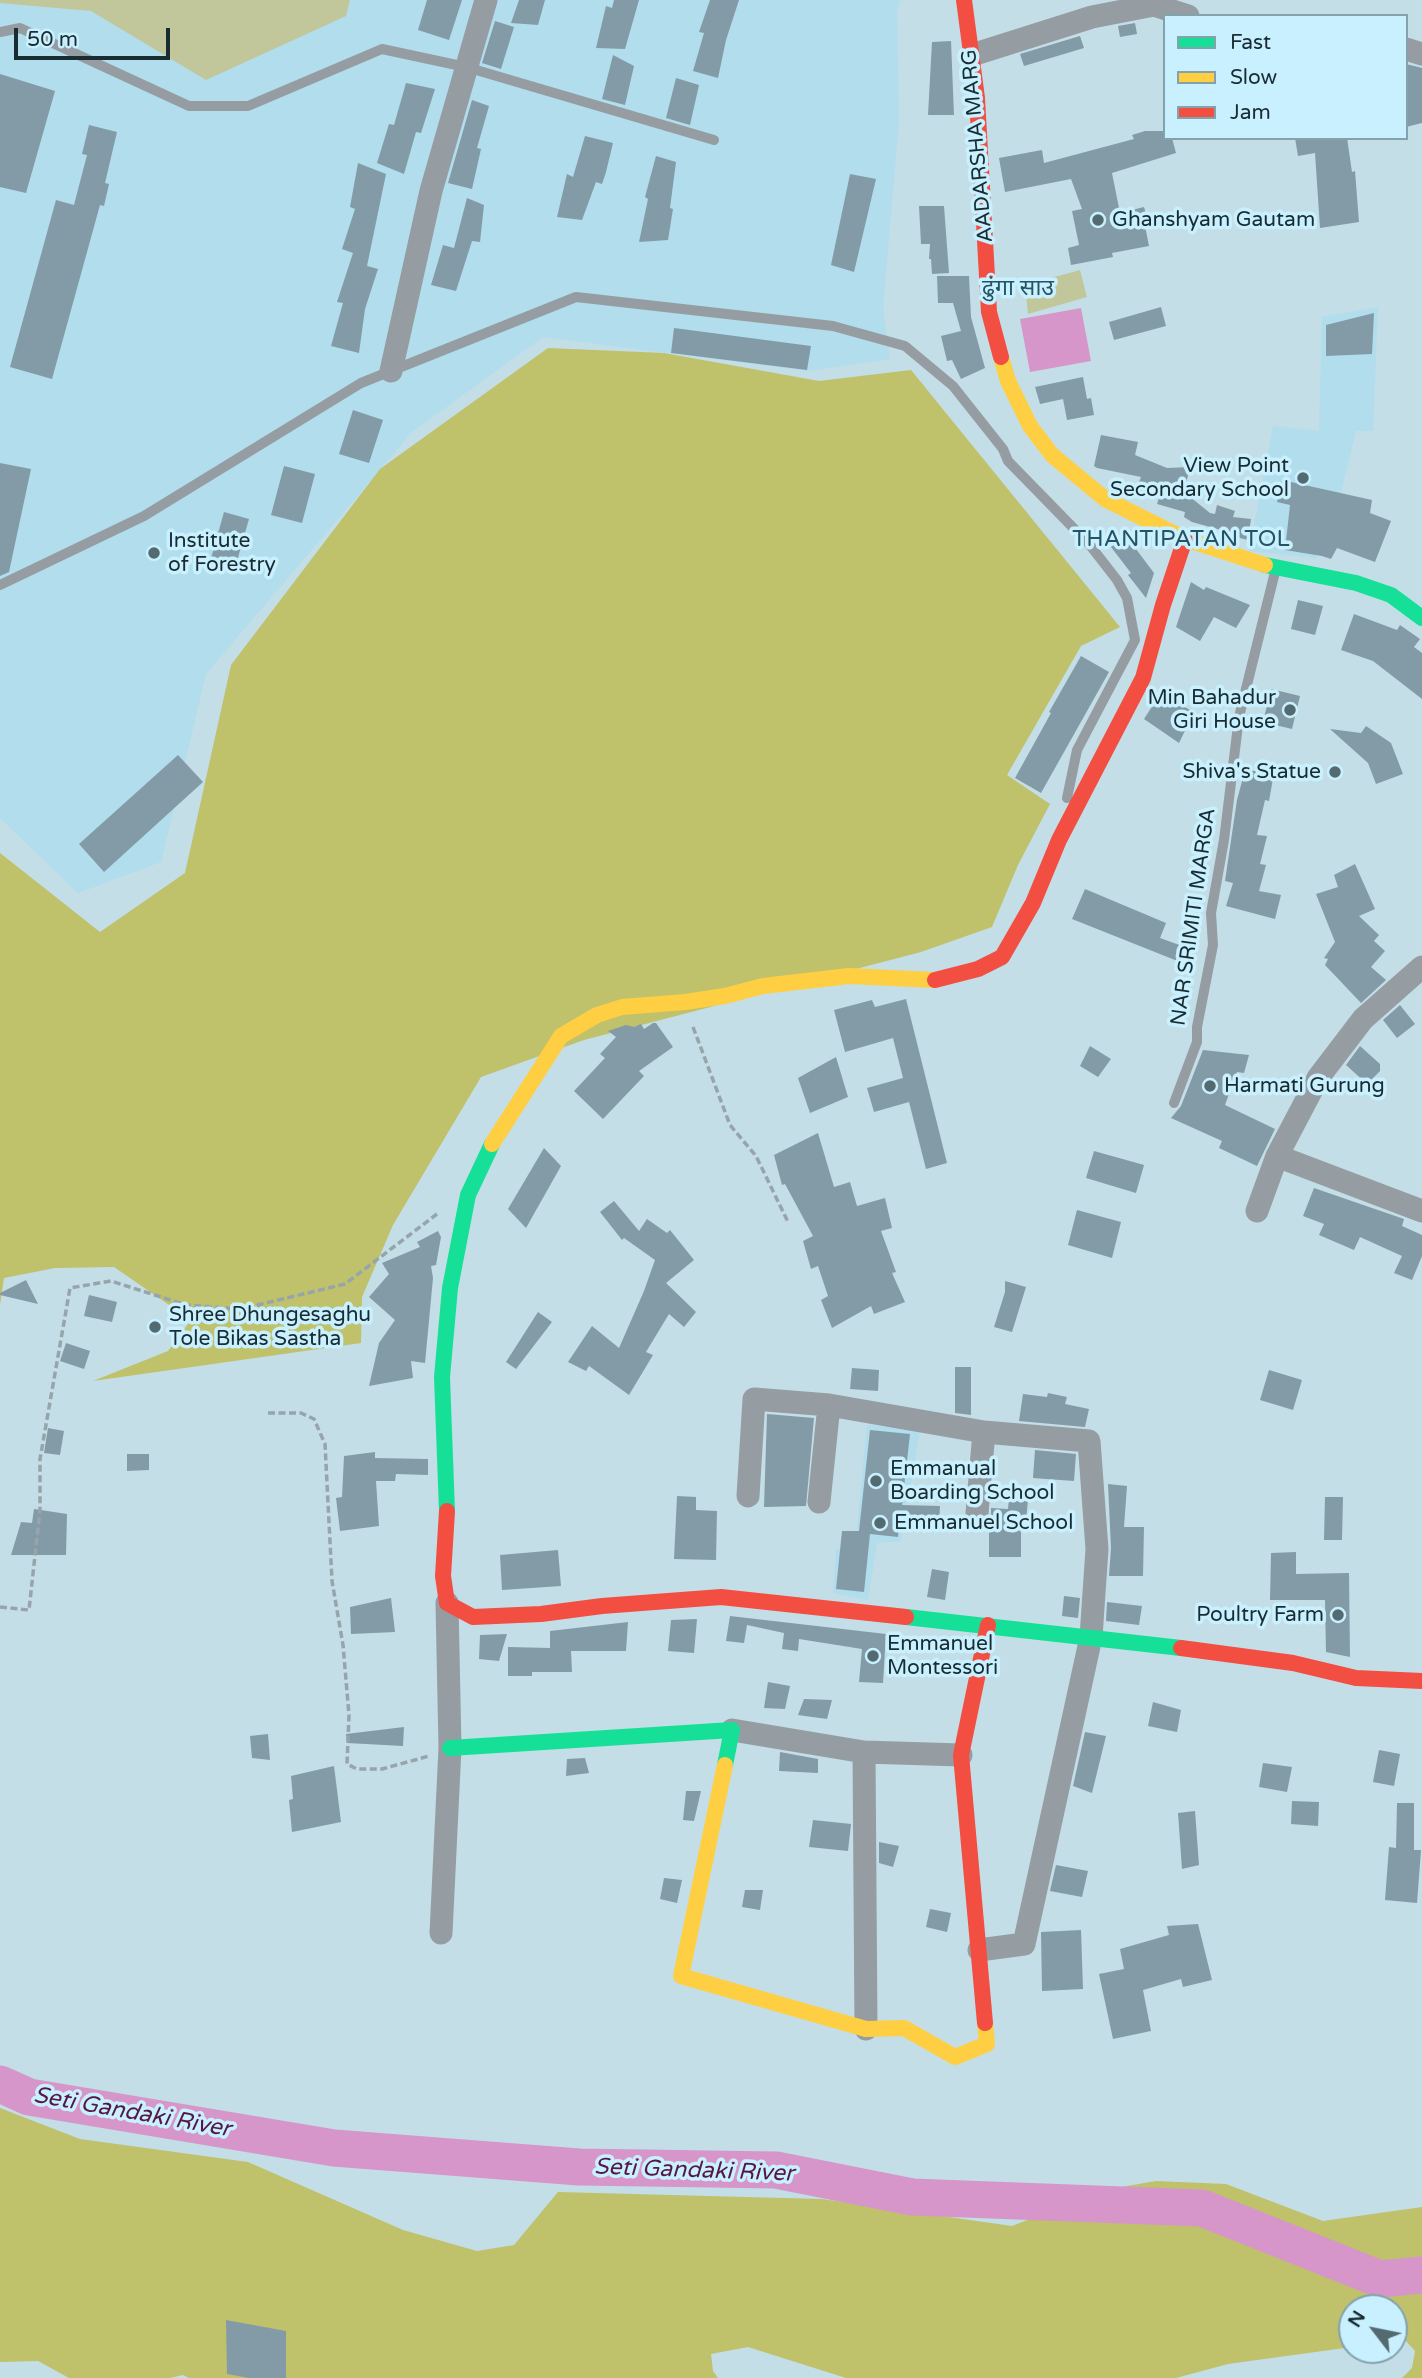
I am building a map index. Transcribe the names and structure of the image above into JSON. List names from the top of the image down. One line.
{"streets":{"street":["AADARSHA MARG"],"lane":["NAR SRIMITI MARGA"]},"crossings":[["AADARSHA MARG","NAR SRIMITI MARGA"]],"districts":["ढुंगा साउ","THANTIPATAN TOL"],"water":["Seti Gandaki River"],"places":["Ghanshyam Gautam","View Point Secondary School","Institute of Forestry","Min Bahadur Giri House","Shiva's Statue","Harmati Gurung","Shree Dhungesaghu Tole Bikas Sastha","Emmanual Boarding School","Emmanuel School","Poultry Farm","Emmanuel Montessori"],"legend":["Fast","Slow","Jam"],"scale_bar":"50 m","north":"top left"}
